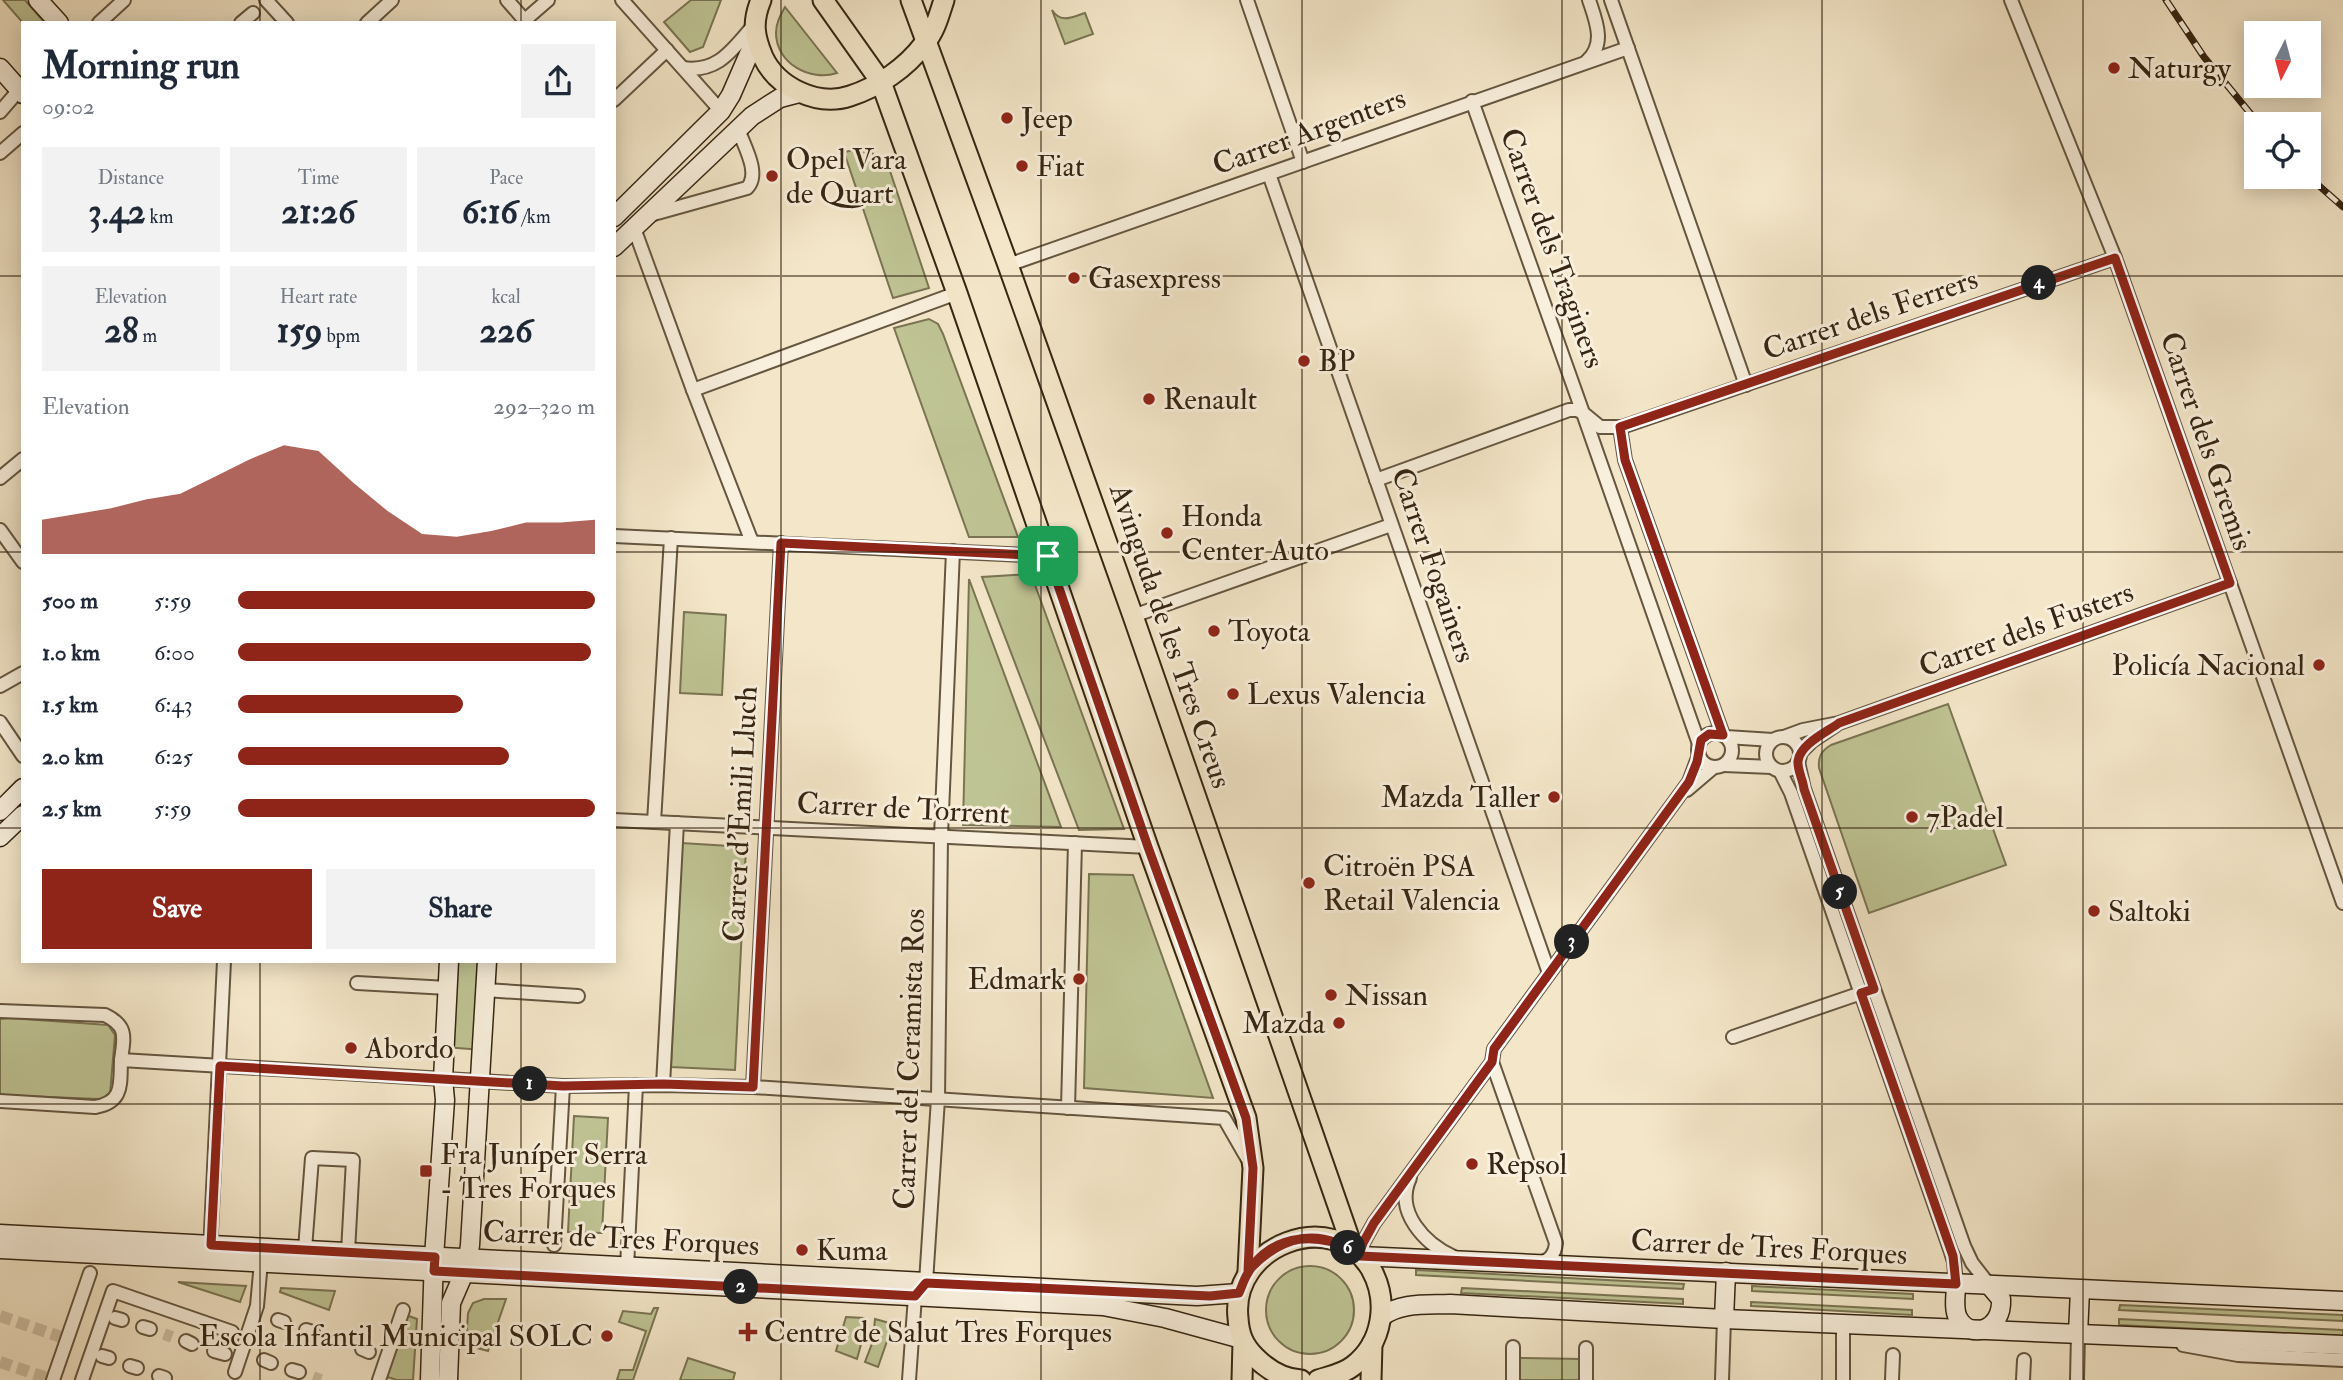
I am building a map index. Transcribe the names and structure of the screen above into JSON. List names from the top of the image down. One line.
{"streets":{"main road":["Avinguda de les Tres Creus","Carrer de Tres Forques"],"street":["Carrer Argenters","Carrer dels Traginers","Carrer dels Ferrers","Carrer dels Gremis","Carrer Fogainers","Carrer dels Fusters","Carrer de Torrent","Carrer d'Emili Lluch","Carrer del Ceramista Ros"]},"crossings":[["Carrer Argenters","Carrer dels Traginers"],["Carrer Argenters","Carrer Fogainers"],["Carrer Argenters","Avinguda de les Tres Creus"],["Carrer dels Traginers","Carrer dels Ferrers"],["Carrer dels Traginers","Carrer dels Fusters"],["Carrer dels Ferrers","Carrer dels Gremis"],["Carrer dels Gremis","Carrer dels Fusters"],["Avinguda de les Tres Creus","Carrer de Tres Forques"],["Carrer de Torrent","Carrer d'Emili Lluch"],["Carrer de Torrent","Carrer del Ceramista Ros"],["Carrer del Ceramista Ros","Carrer de Tres Forques"]],"places":{"other":["Naturgy","Jeep","Fiat","Opel Vara de Quart","Gasexpress","BP","Renault","Honda Center Auto","Toyota","Policía Nacional","Lexus Valencia","Mazda Taller","7Padel","Citroën PSA Retail Valencia","Saltoki","Edmark","Nissan","Mazda","Abordo","Repsol","Kuma","Escola Infantil Municipal SOLC"],"transit":["Fra Juníper Serra - Tres Forques"],"health":["Centre de Salut Tres Forques"]},"north":"bottom","page":{"heading":["Morning run","09:02"],"stats":[["Distance","3.42 km"],["Time","21:26"],["Pace","6:16 /km"],["Elevation","28 m"],["Heart rate","159 bpm"],["kcal","226"]],"pins":["4","5","3","1","6","2"],"chart":["Elevation","292–320 m"],"list":[{"name":"500 m","note":"5:59"},{"name":"1.0 km","note":"6:00"},{"name":"1.5 km","note":"6:43"},{"name":"2.0 km","note":"6:25"},{"name":"2.5 km","note":"5:59"}],"buttons":["Save","Share"]}}
